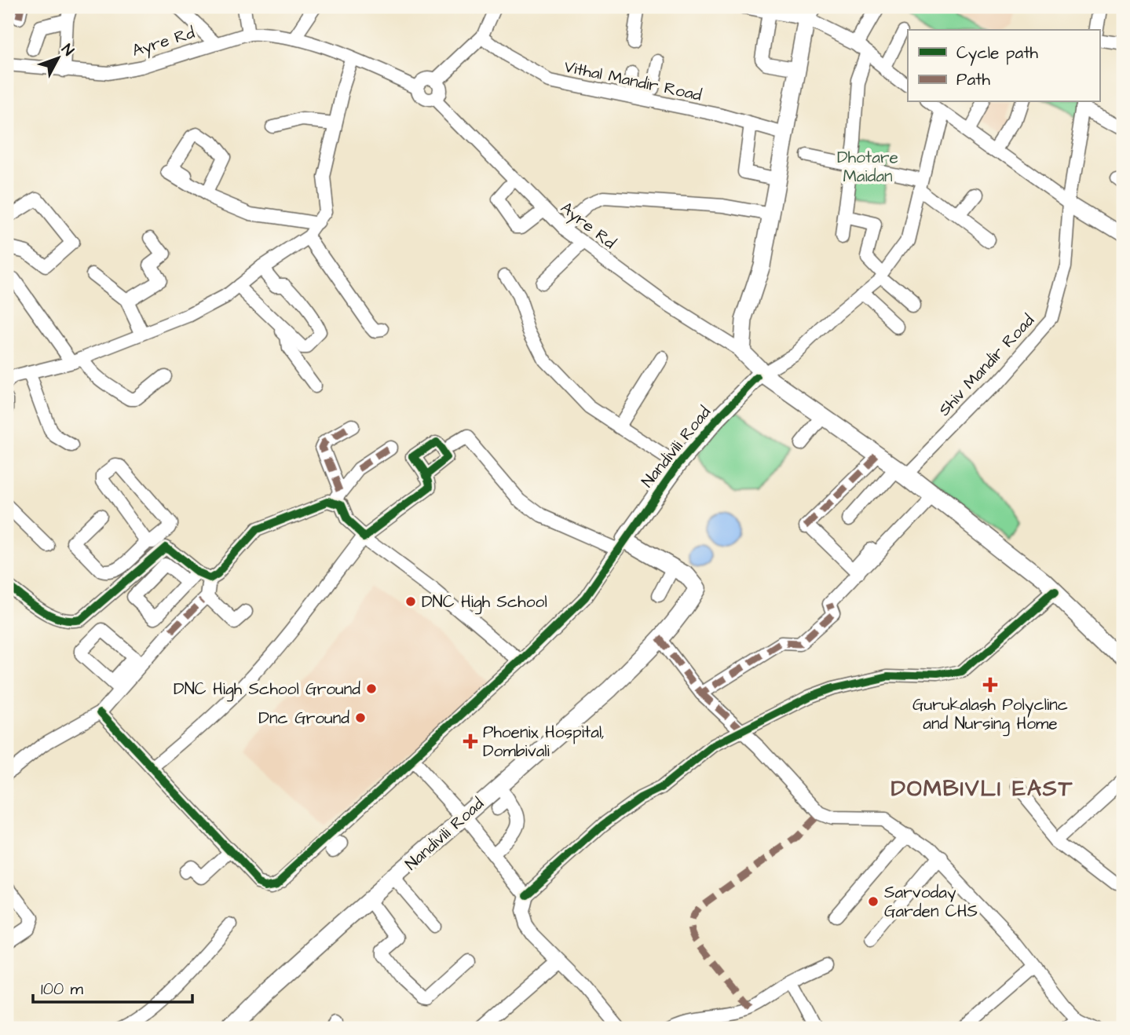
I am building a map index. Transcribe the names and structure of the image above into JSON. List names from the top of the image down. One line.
{"streets":{"street":["Ayre Rd","Vithal Mandir Road","Shiv Mandir Road","Nandivili Road"]},"districts":["DOMBIVLI EAST"],"parks":["Dhotare Maidan"],"places":{"other":["DNC High School","DNC High School Ground","Dnc Ground","Sarvoday Garden CHS"],"health":["Gurukalash Polyclinc and Nursing Home","Phoenix Hospital, Dombivali"]},"legend":["Cycle path","Path"],"scale_bar":"100 m","north":"top right"}
